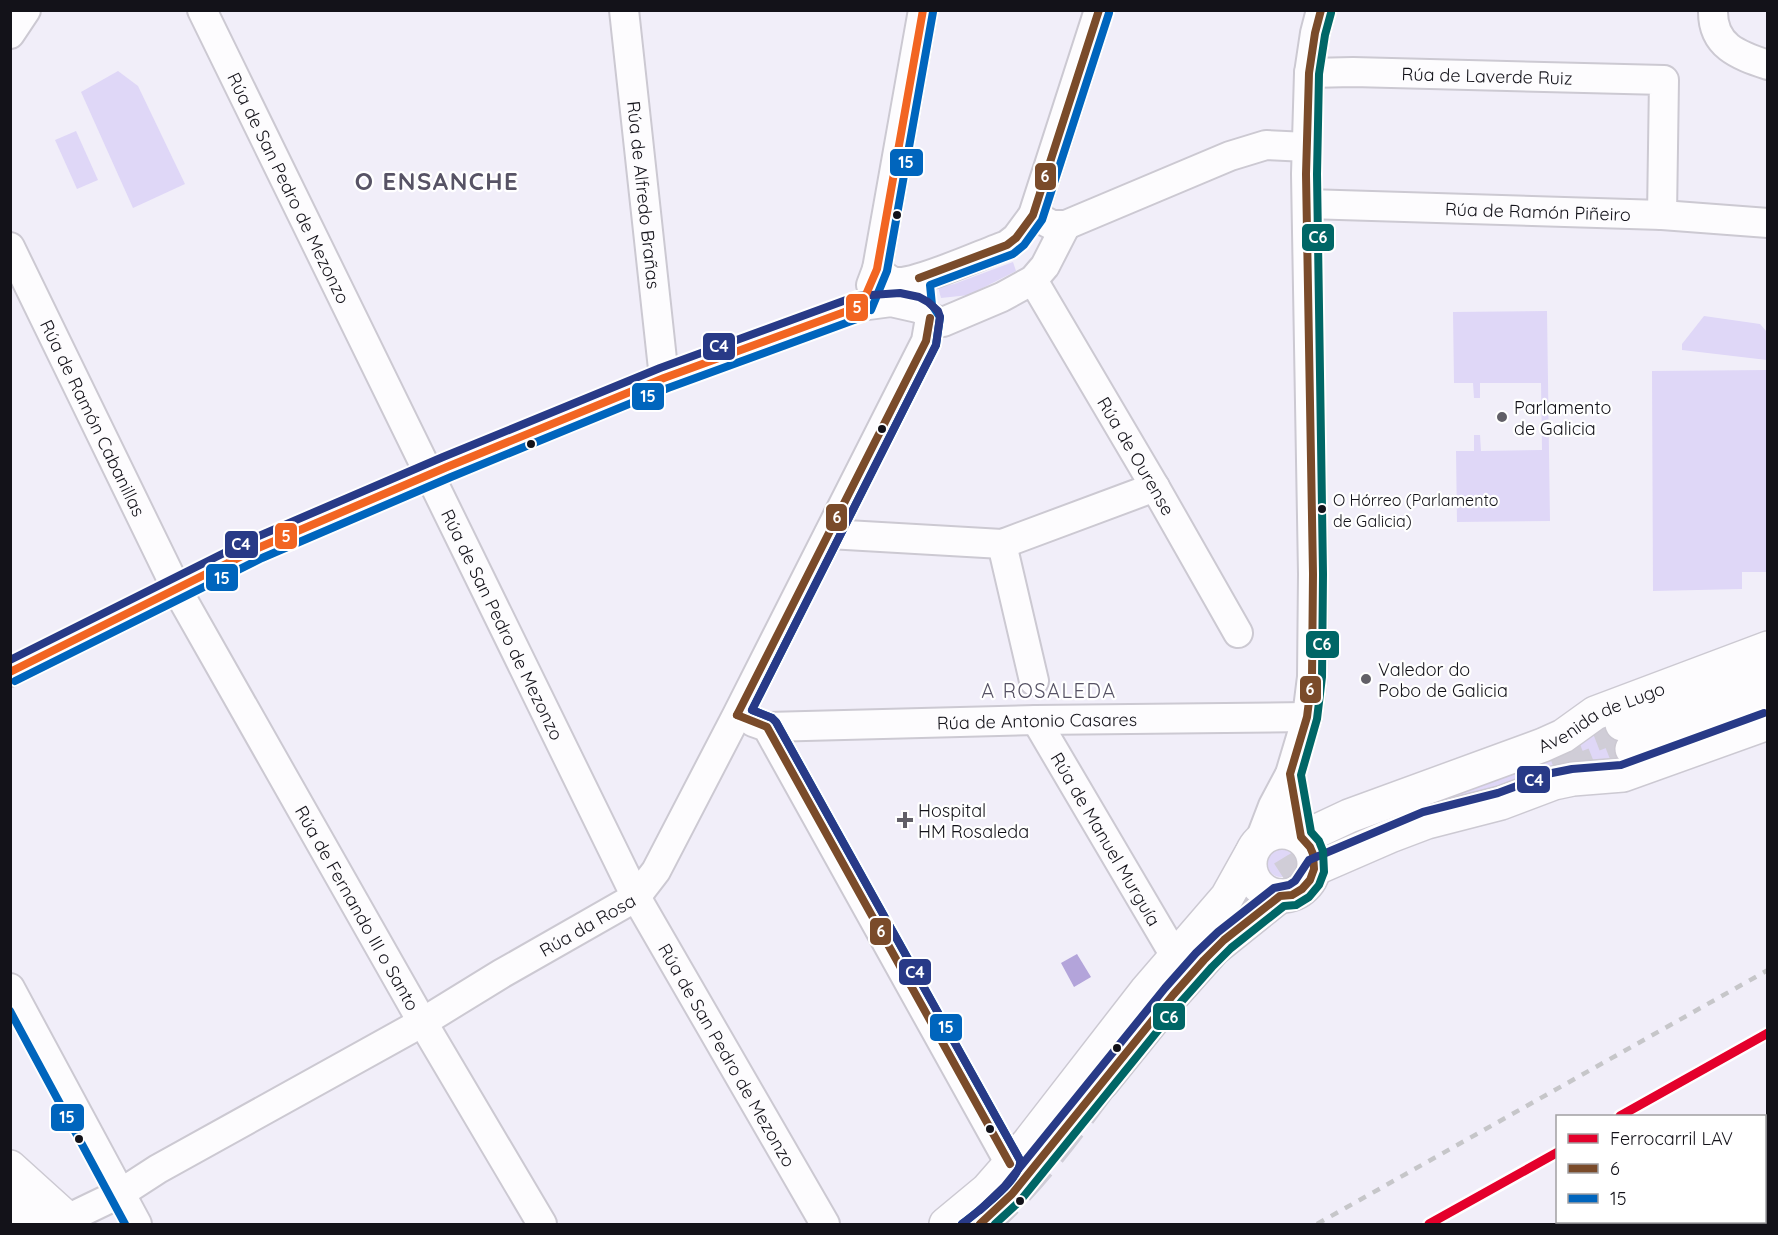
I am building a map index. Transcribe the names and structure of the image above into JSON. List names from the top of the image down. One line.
{"streets":{"main road":["Avenida de Lugo"],"street":["Rúa de Laverde Ruiz","Rúa de San Pedro de Mezonzo","Rúa de Alfredo Brañas","Rúa de Ramón Piñeiro","Rúa de Ramón Cabanillas","Rúa de Ourense","Rúa de Antonio Casares","Rúa de Manuel Murguía","Rúa de Fernando III o Santo","Rúa da Rosa"]},"crossings":[["Rúa de Laverde Ruiz","Rúa de Ramón Piñeiro"],["Rúa de San Pedro de Mezonzo","Rúa da Rosa"],["Rúa de Ramón Cabanillas","Rúa de Fernando III o Santo"],["Rúa de Antonio Casares","Rúa de Manuel Murguía"],["Rúa de Fernando III o Santo","Rúa da Rosa"]],"districts":["O ENSANCHE","A ROSALEDA"],"places":{"other":["Parlamento de Galicia","O Hórreo (Parlamento de Galicia)","Valedor do Pobo de Galicia"],"health":["Hospital HM Rosaleda"]},"lines":["transit line 6","transit line 5","transit line 15","transit line C6","transit line C4","rail line LAV"],"legend":["Ferrocarril LAV","6","15"]}
